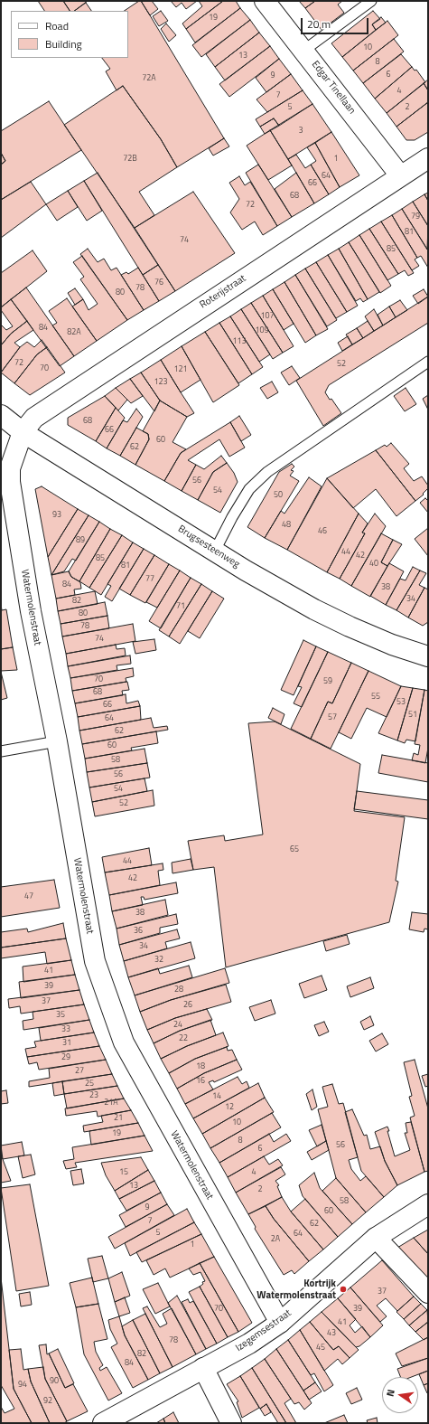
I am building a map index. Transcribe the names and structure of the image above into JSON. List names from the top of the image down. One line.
{"streets":{"street":["Edgar Tinellaan","Roterijstraat","Brugsesteenweg","Watermolenstraat","Izegemsestraat"]},"crossings":[["Edgar Tinellaan","Roterijstraat"],["Roterijstraat","Brugsesteenweg"],["Roterijstraat","Watermolenstraat"],["Brugsesteenweg","Watermolenstraat"],["Watermolenstraat","Izegemsestraat"]],"places":["Kortrijk Watermolenstraat"],"house_numbers":["19","10","13","8","6","9","72A","4","7","5","2","3","72B","1","64","66","68","72","79","81","74","85","76","78","80","107","84","109","82A","113","72","52","70","121","123","68","66","60","62","56","54","50","93","48","46","89","44","42","85","40","81","77","84","38","34","82","71","80","78","74","70","59","68","55","53","66","51","57","64","62","60","58","56","54","52","65","44","42","47","38","36","34","32","41","39","28","37","26","35","24","33","22","31","29","18","27","16","25","23","14","21A","12","21","10","19","8","56","6","15","4","13","2","58","9","60","7","62","5","64","2A","1","37","70","39","41","43","78","45","82","84","90","94","92"],"legend":["Road","Building"],"scale_bar":"20 m","north":"left"}
